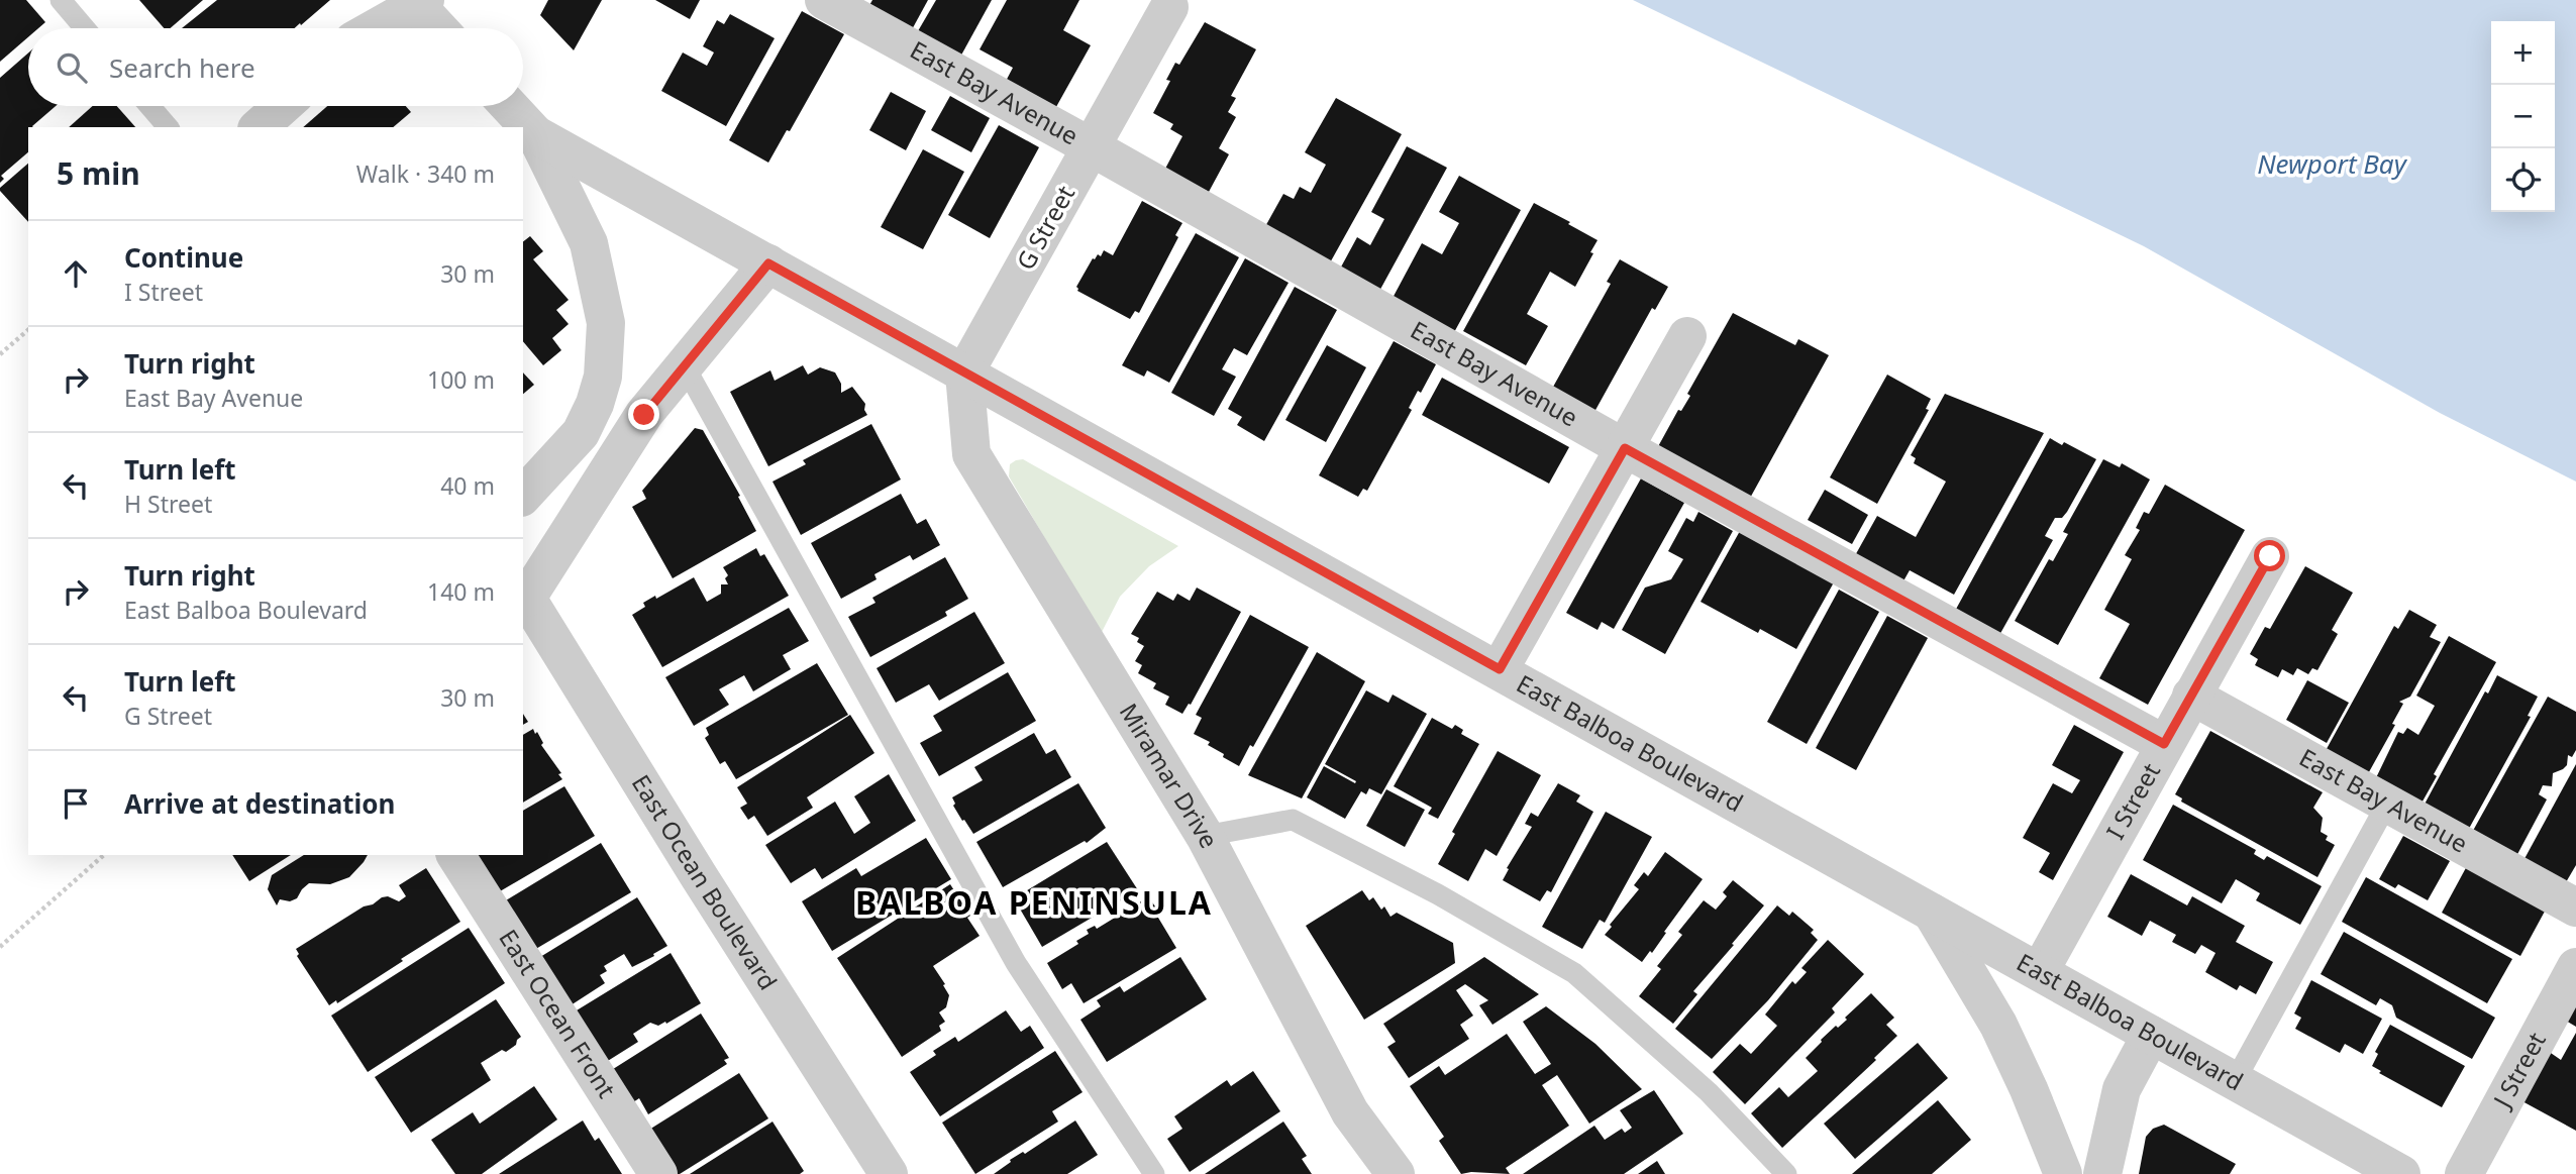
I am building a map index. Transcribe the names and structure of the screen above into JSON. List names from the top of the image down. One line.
{"streets":{"street":["East Bay Avenue","G Street","East Balboa Boulevard","Miramar Drive","I Street","East Ocean Boulevard","East Ocean Front","J Street"]},"crossings":[["East Bay Avenue","G Street"],["East Bay Avenue","I Street"],["G Street","East Balboa Boulevard"],["G Street","Miramar Drive"],["East Balboa Boulevard","Miramar Drive"],["East Balboa Boulevard","I Street"]],"districts":["BALBOA PENINSULA"],"water":["Newport Bay"],"page":{"map_buttons":["+","−"],"search":"Search here","heading":["5 min","Walk · 340 m"],"list":[["Continue","I Street","30 m"],["Turn right","East Bay Avenue","100 m"],["Turn left","H Street","40 m"],["Turn right","East Balboa Boulevard","140 m"],["Turn left","G Street","30 m"],"Arrive at destination"]}}
